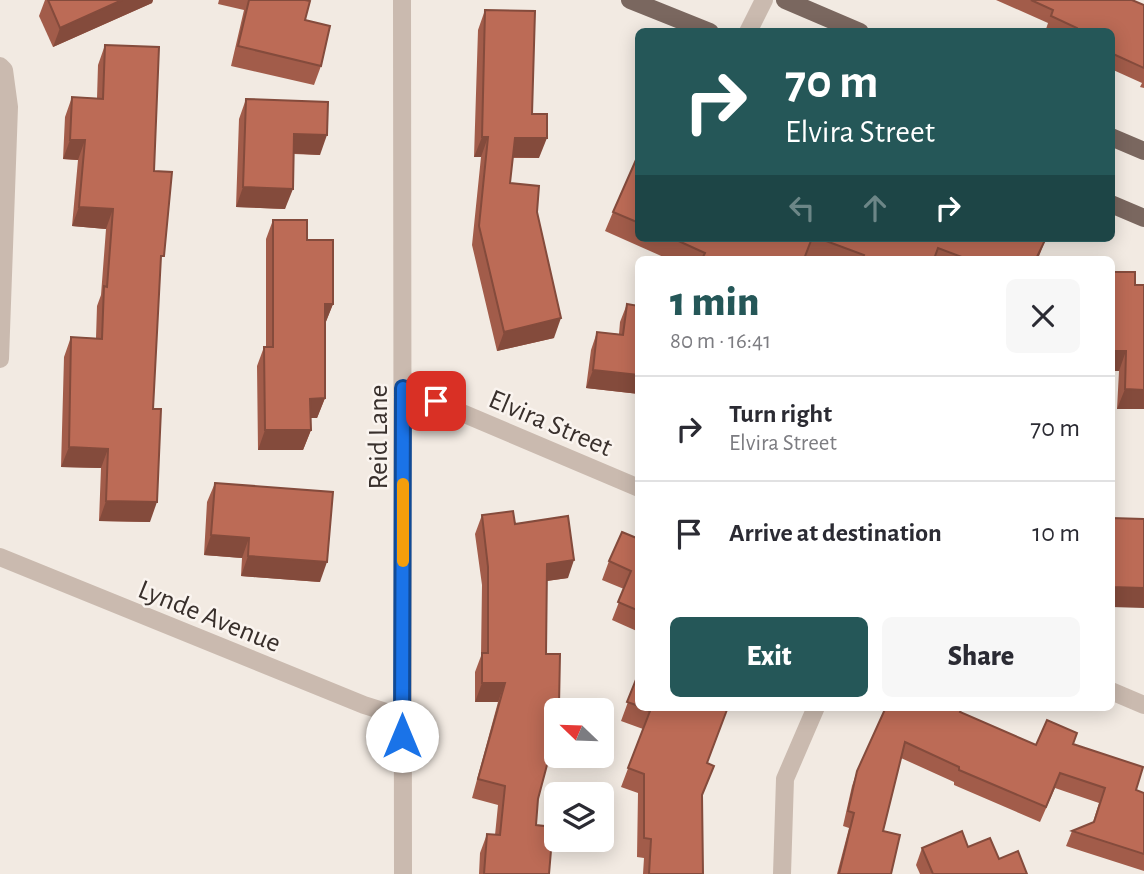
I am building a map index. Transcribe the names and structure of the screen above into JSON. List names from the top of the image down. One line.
{"streets":{"street":["Elvira Street","Reid Lane","Lynde Avenue"]},"crossings":[["Elvira Street","Reid Lane"],["Reid Lane","Lynde Avenue"]],"north":"top left","page":{"turn":["70 m","Elvira Street"],"heading":["1 min","80 m · 16:41"],"list":[{"name":"Turn right","note":"Elvira Street","value":"70 m"},{"name":"Arrive at destination","value":"10 m"}],"buttons":["Exit","Share"]}}
